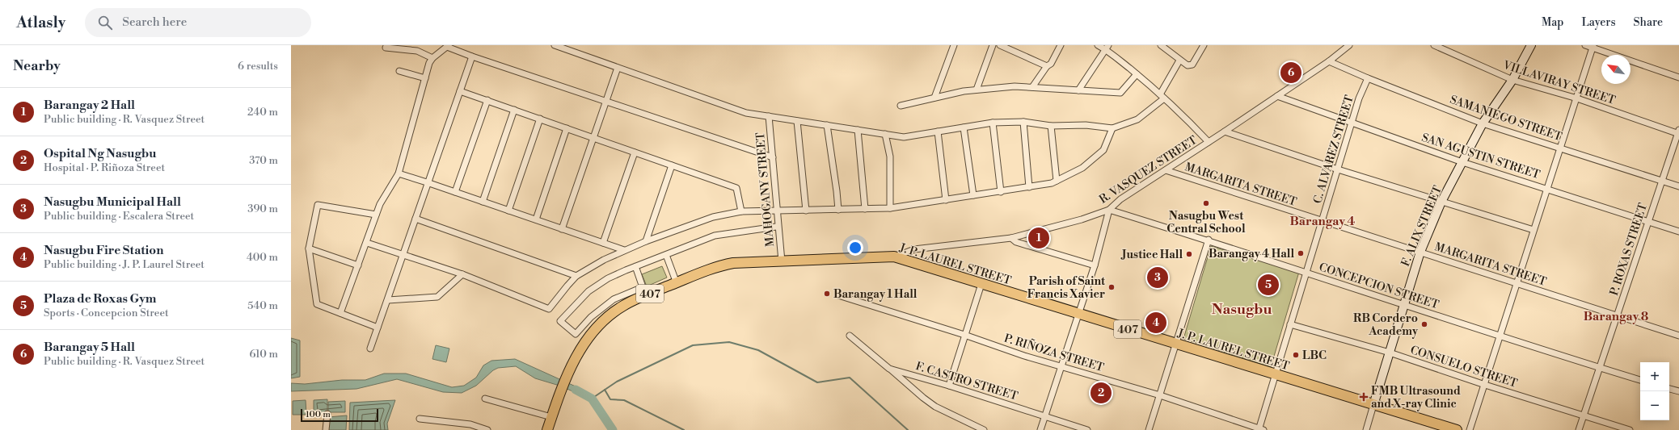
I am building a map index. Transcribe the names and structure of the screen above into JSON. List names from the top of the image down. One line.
{"streets":{"main road":["F. ALIX STREET","J. P. LAUREL STREET","407"],"street":["VILLAVIRAY STREET","SAMANIEGO STREET","C. ALVAREZ STREET","SAN AGUSTIN STREET","R. VASQUEZ STREET","MARGARITA STREET","MAHOGANY STREET","P. ROXAS STREET","CONCEPCION STREET","P. RIÑOZA STREET","CONSUELO STREET","F. CASTRO STREET"]},"crossings":[["VILLAVIRAY STREET","F. ALIX STREET"],["VILLAVIRAY STREET","P. ROXAS STREET"],["SAMANIEGO STREET","C. ALVAREZ STREET"],["SAMANIEGO STREET","R. VASQUEZ STREET"],["SAMANIEGO STREET","F. ALIX STREET"],["SAMANIEGO STREET","P. ROXAS STREET"],["C. ALVAREZ STREET","SAN AGUSTIN STREET"],["C. ALVAREZ STREET","MARGARITA STREET"],["C. ALVAREZ STREET","J. P. LAUREL STREET"],["C. ALVAREZ STREET","CONCEPCION STREET"],["C. ALVAREZ STREET","P. RIÑOZA STREET"],["C. ALVAREZ STREET","CONSUELO STREET"],["SAN AGUSTIN STREET","R. VASQUEZ STREET"],["SAN AGUSTIN STREET","F. ALIX STREET"],["SAN AGUSTIN STREET","P. ROXAS STREET"],["R. VASQUEZ STREET","MARGARITA STREET"],["R. VASQUEZ STREET","J. P. LAUREL STREET"],["R. VASQUEZ STREET","CONCEPCION STREET"],["MARGARITA STREET","F. ALIX STREET"],["MARGARITA STREET","P. ROXAS STREET"],["MAHOGANY STREET","J. P. LAUREL STREET"],["F. ALIX STREET","J. P. LAUREL STREET"],["F. ALIX STREET","CONCEPCION STREET"],["F. ALIX STREET","CONSUELO STREET"],["P. ROXAS STREET","CONCEPCION STREET"],["P. ROXAS STREET","CONSUELO STREET"]],"districts":["Barangay 4","Nasugbu","Barangay 8"],"places":{"other":["Nasugbu West Central School","Barangay 4 Hall","Justice Hall","Parish of Saint Francis Xavier","Barangay 1 Hall","RB Cordero Academy","LBC"],"health":["FMB Ultrasound and X-ray Clinic"]},"scale_bar":"100 m","north":"top left","page":{"header":"Atlasly","search":"Search here","nav":["Map","Layers","Share"],"heading":["Nearby","6 results"],"pins":["6","1","3","5","4","2"],"list":[{"mark":"1","name":"Barangay 2 Hall","note":"Public building · R. Vasquez Street","value":"240 m"},{"mark":"2","name":"Ospital Ng Nasugbu","note":"Hospital · P. Riñoza Street","value":"370 m"},{"mark":"3","name":"Nasugbu Municipal Hall","note":"Public building · Escalera Street","value":"390 m"},{"mark":"4","name":"Nasugbu Fire Station","note":"Public building · J. P. Laurel Street","value":"400 m"},{"mark":"5","name":"Plaza de Roxas Gym","note":"Sports · Concepcion Street","value":"540 m"},{"mark":"6","name":"Barangay 5 Hall","note":"Public building · R. Vasquez Street","value":"610 m"}],"map_buttons":["+","−"],"scale":"100 m"}}
